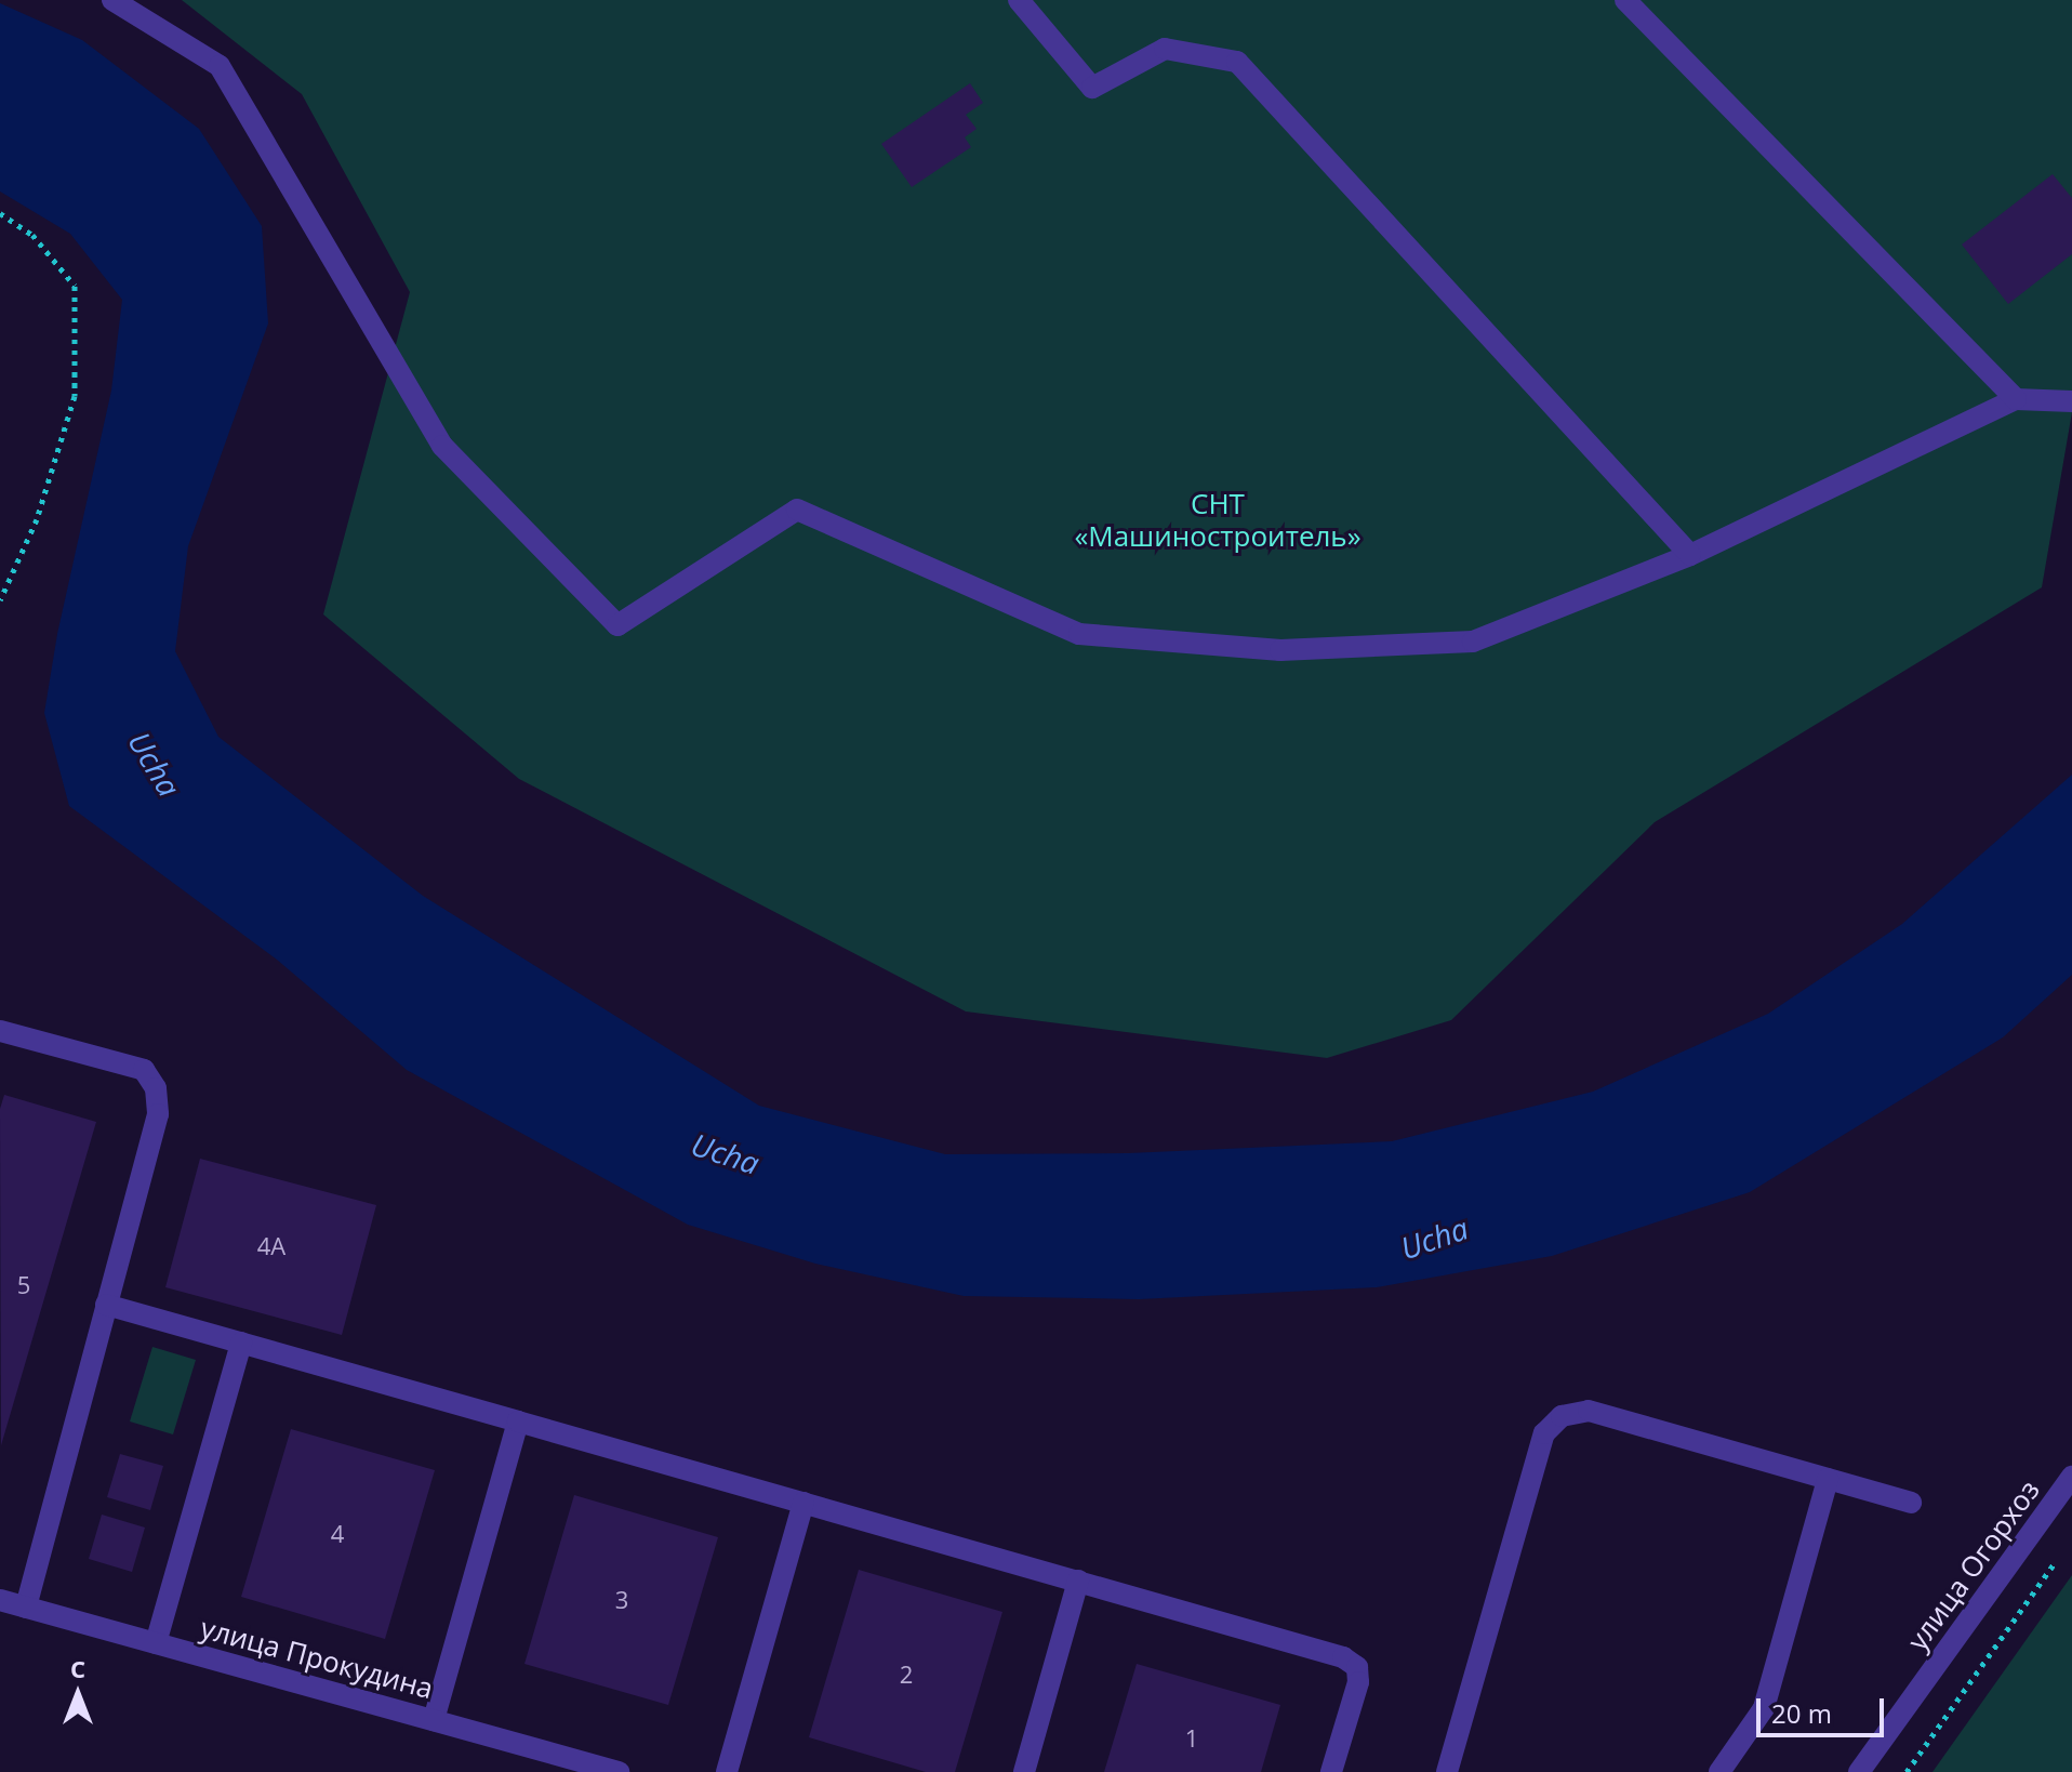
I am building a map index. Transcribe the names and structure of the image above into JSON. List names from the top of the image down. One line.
{"streets":{"street":["улица Огорхоз","улица Прокудина"]},"water":["Ucha"],"parks":["СНТ «Машиностроитель»"],"house_numbers":["4А","5","4","3","2","1"],"scale_bar":"20 m","north":"top"}
